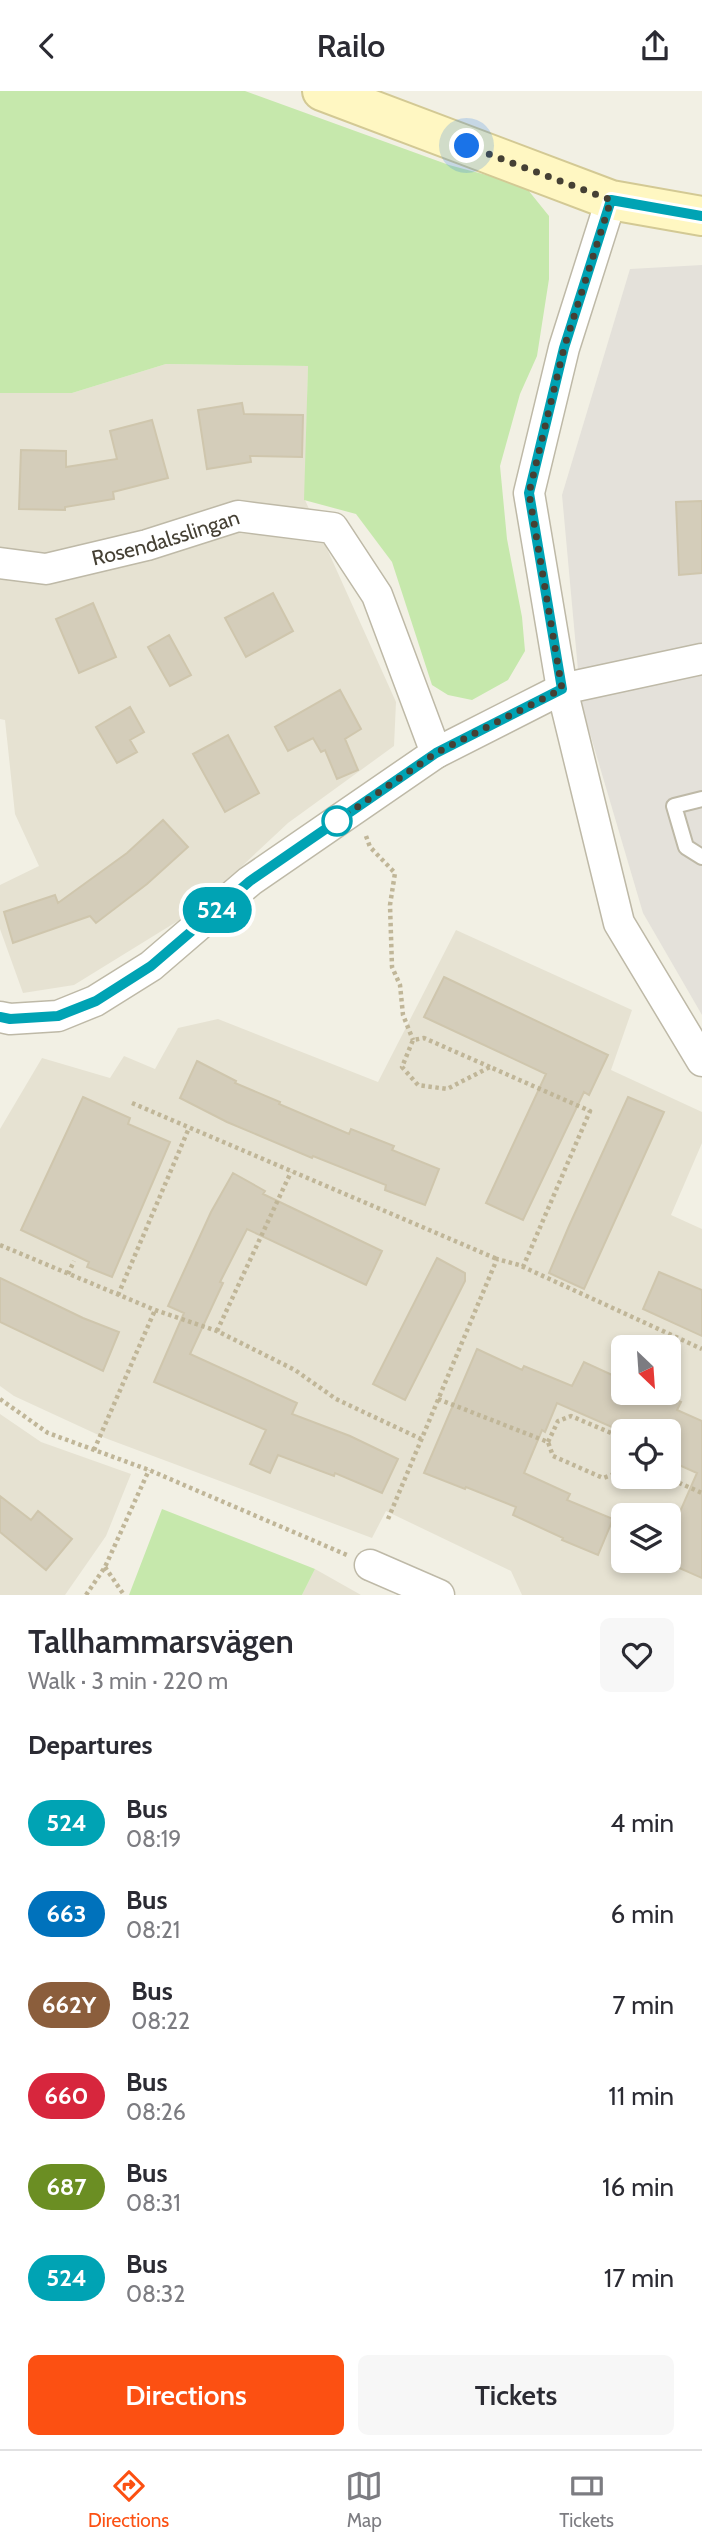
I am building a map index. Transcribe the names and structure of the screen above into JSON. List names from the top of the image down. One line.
{"streets":{"street":["Rosendalsslingan"]},"lines":["bus line 524"],"north":"bottom right","page":{"header":"Railo","on_map":"524","heading":[["Tallhammarsvägen","Walk · 3 min · 220 m"],"Departures"],"list":[{"mark":"524","name":"Bus","note":"08:19","value":"4 min"},{"mark":"663","name":"Bus","note":"08:21","value":"6 min"},{"mark":"662Y","name":"Bus","note":"08:22","value":"7 min"},{"mark":"660","name":"Bus","note":"08:26","value":"11 min"},{"mark":"687","name":"Bus","note":"08:31","value":"16 min"},{"mark":"524","name":"Bus","note":"08:32","value":"17 min"}],"buttons":["Directions","Tickets"],"tabs":["Directions","Map","Tickets"]}}
